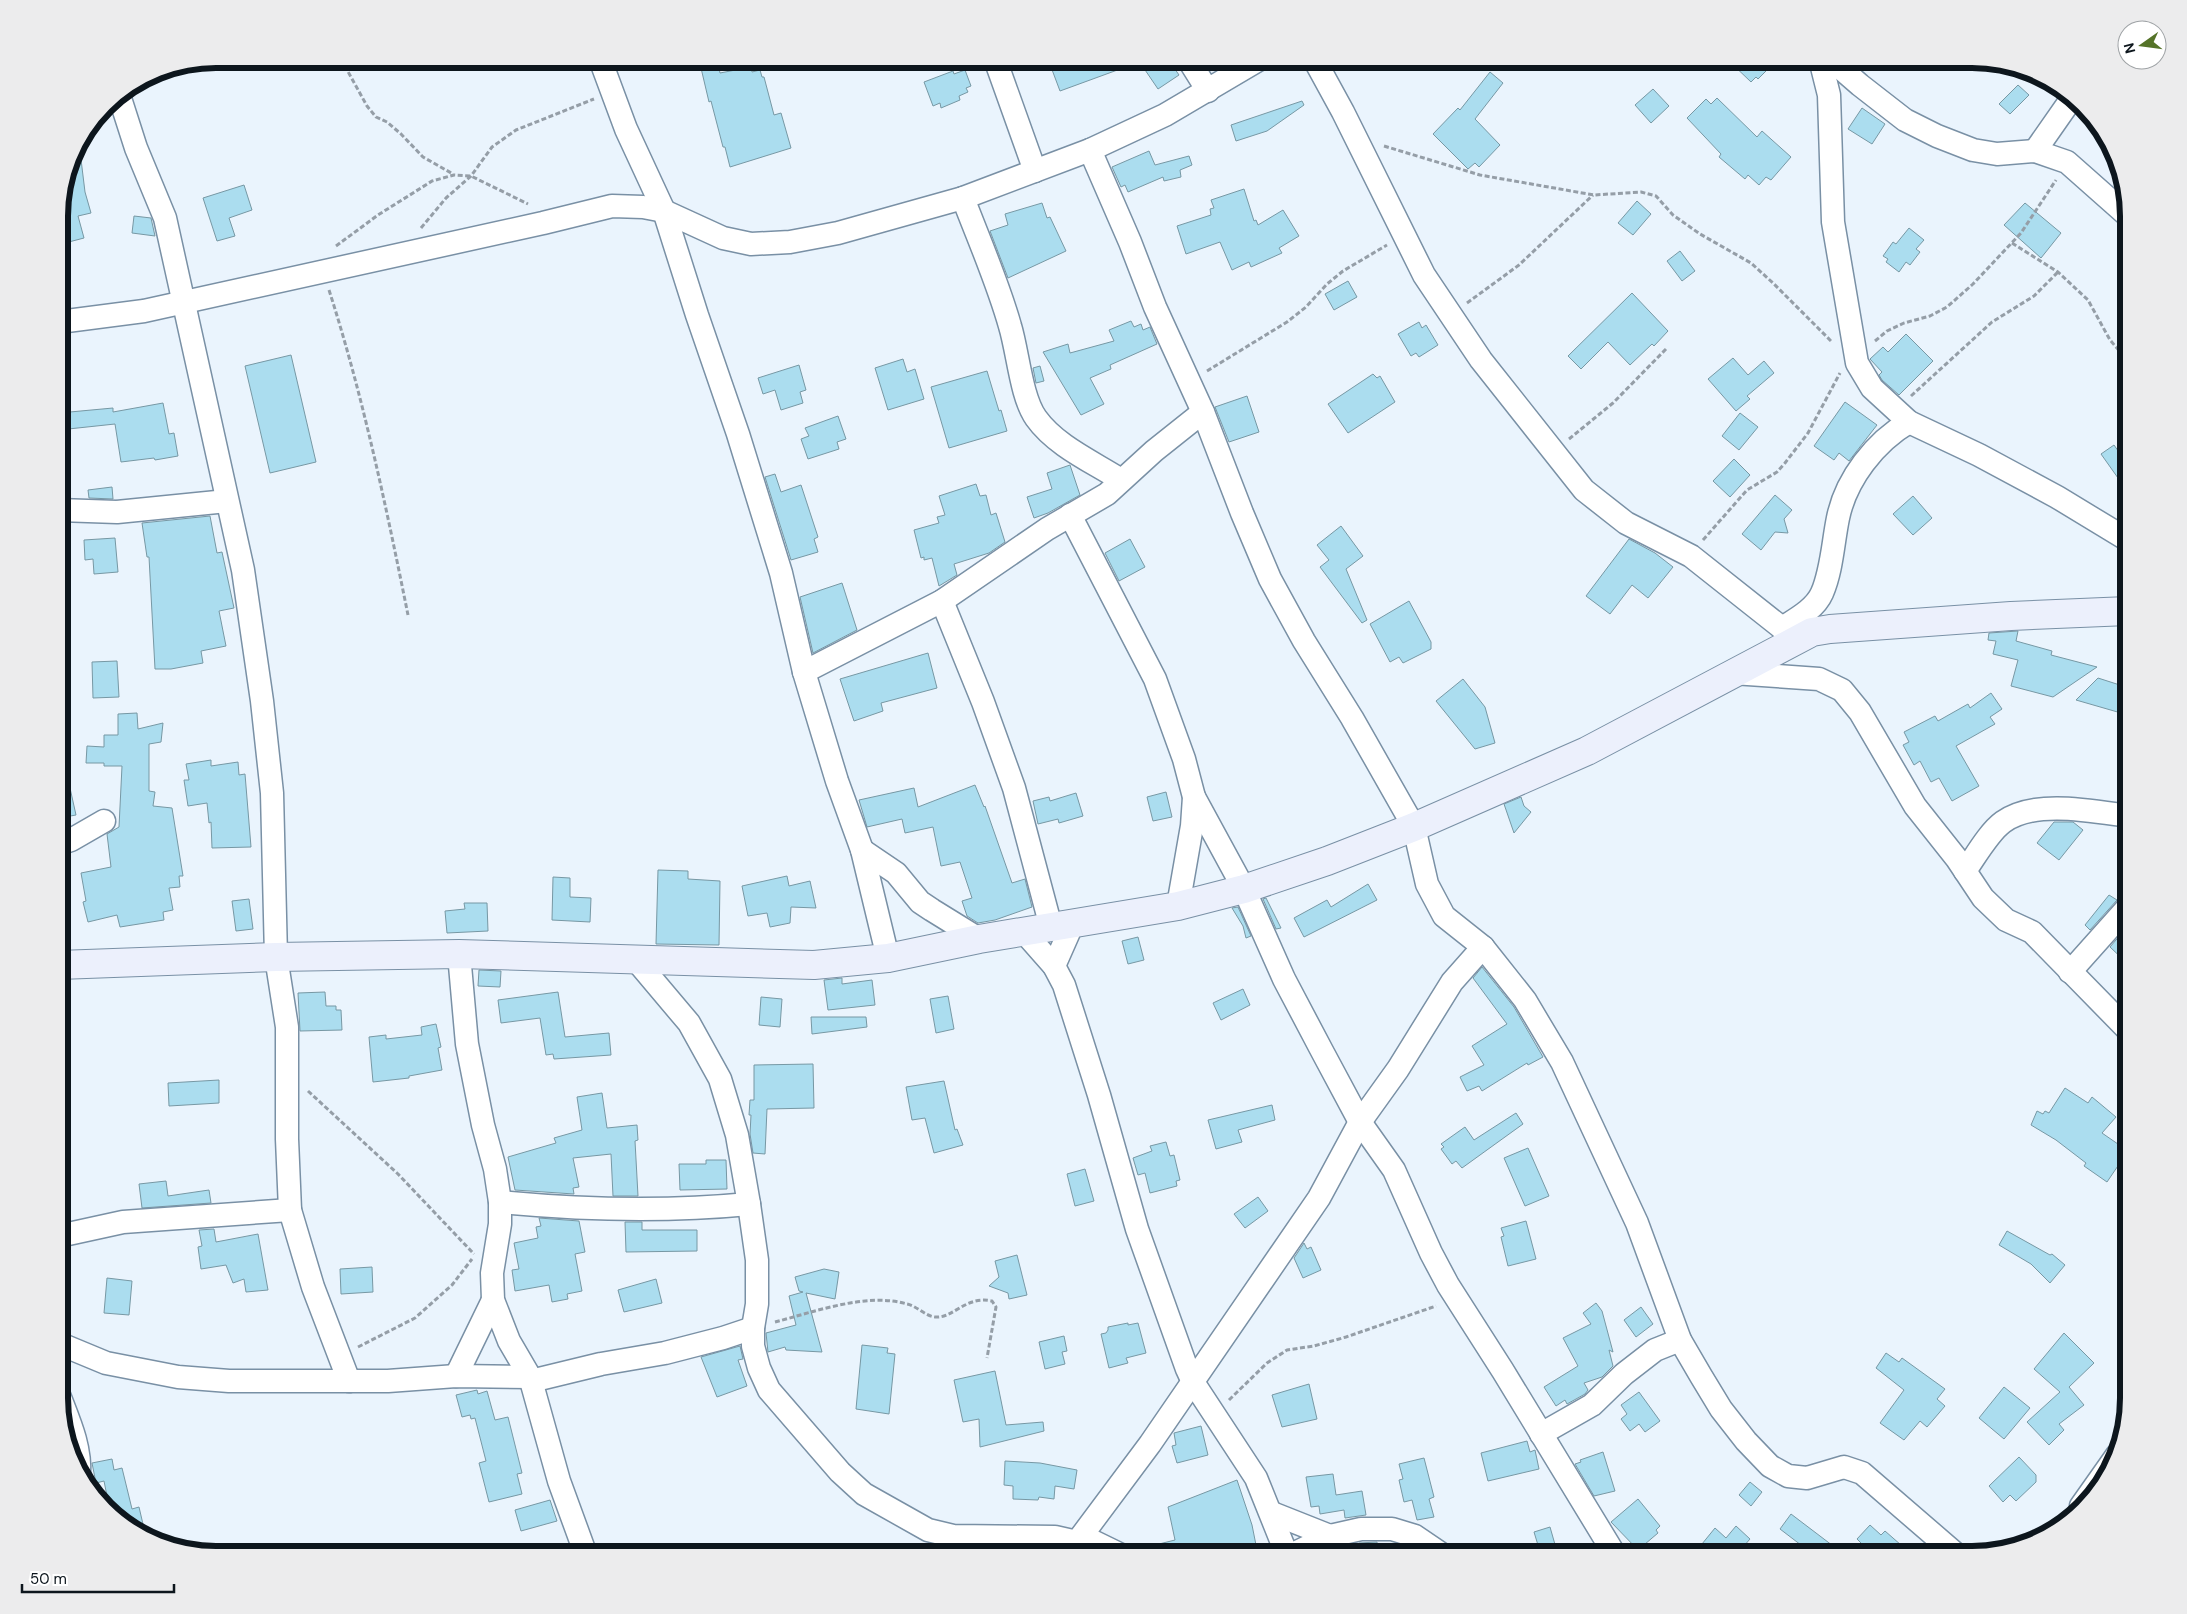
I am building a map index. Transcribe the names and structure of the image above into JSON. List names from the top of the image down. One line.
{"scale_bar":"50 m","north":"left"}
